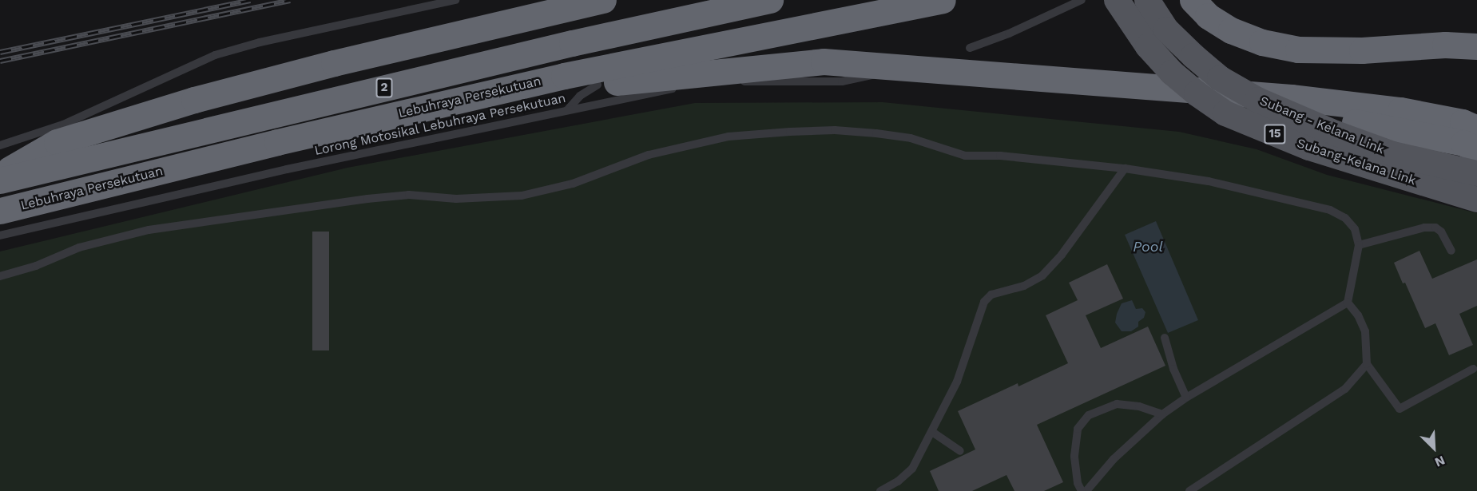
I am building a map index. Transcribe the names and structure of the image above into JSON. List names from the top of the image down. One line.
{"streets":{"highway":["2","Lebuhraya Persekutuan"],"main road":["Subang - Kelana Link","15","Subang-Kelana Link"],"lane":["Lorong Motosikal Lebuhraya Persekutuan"]},"water":["Pool"],"north":"bottom right"}
